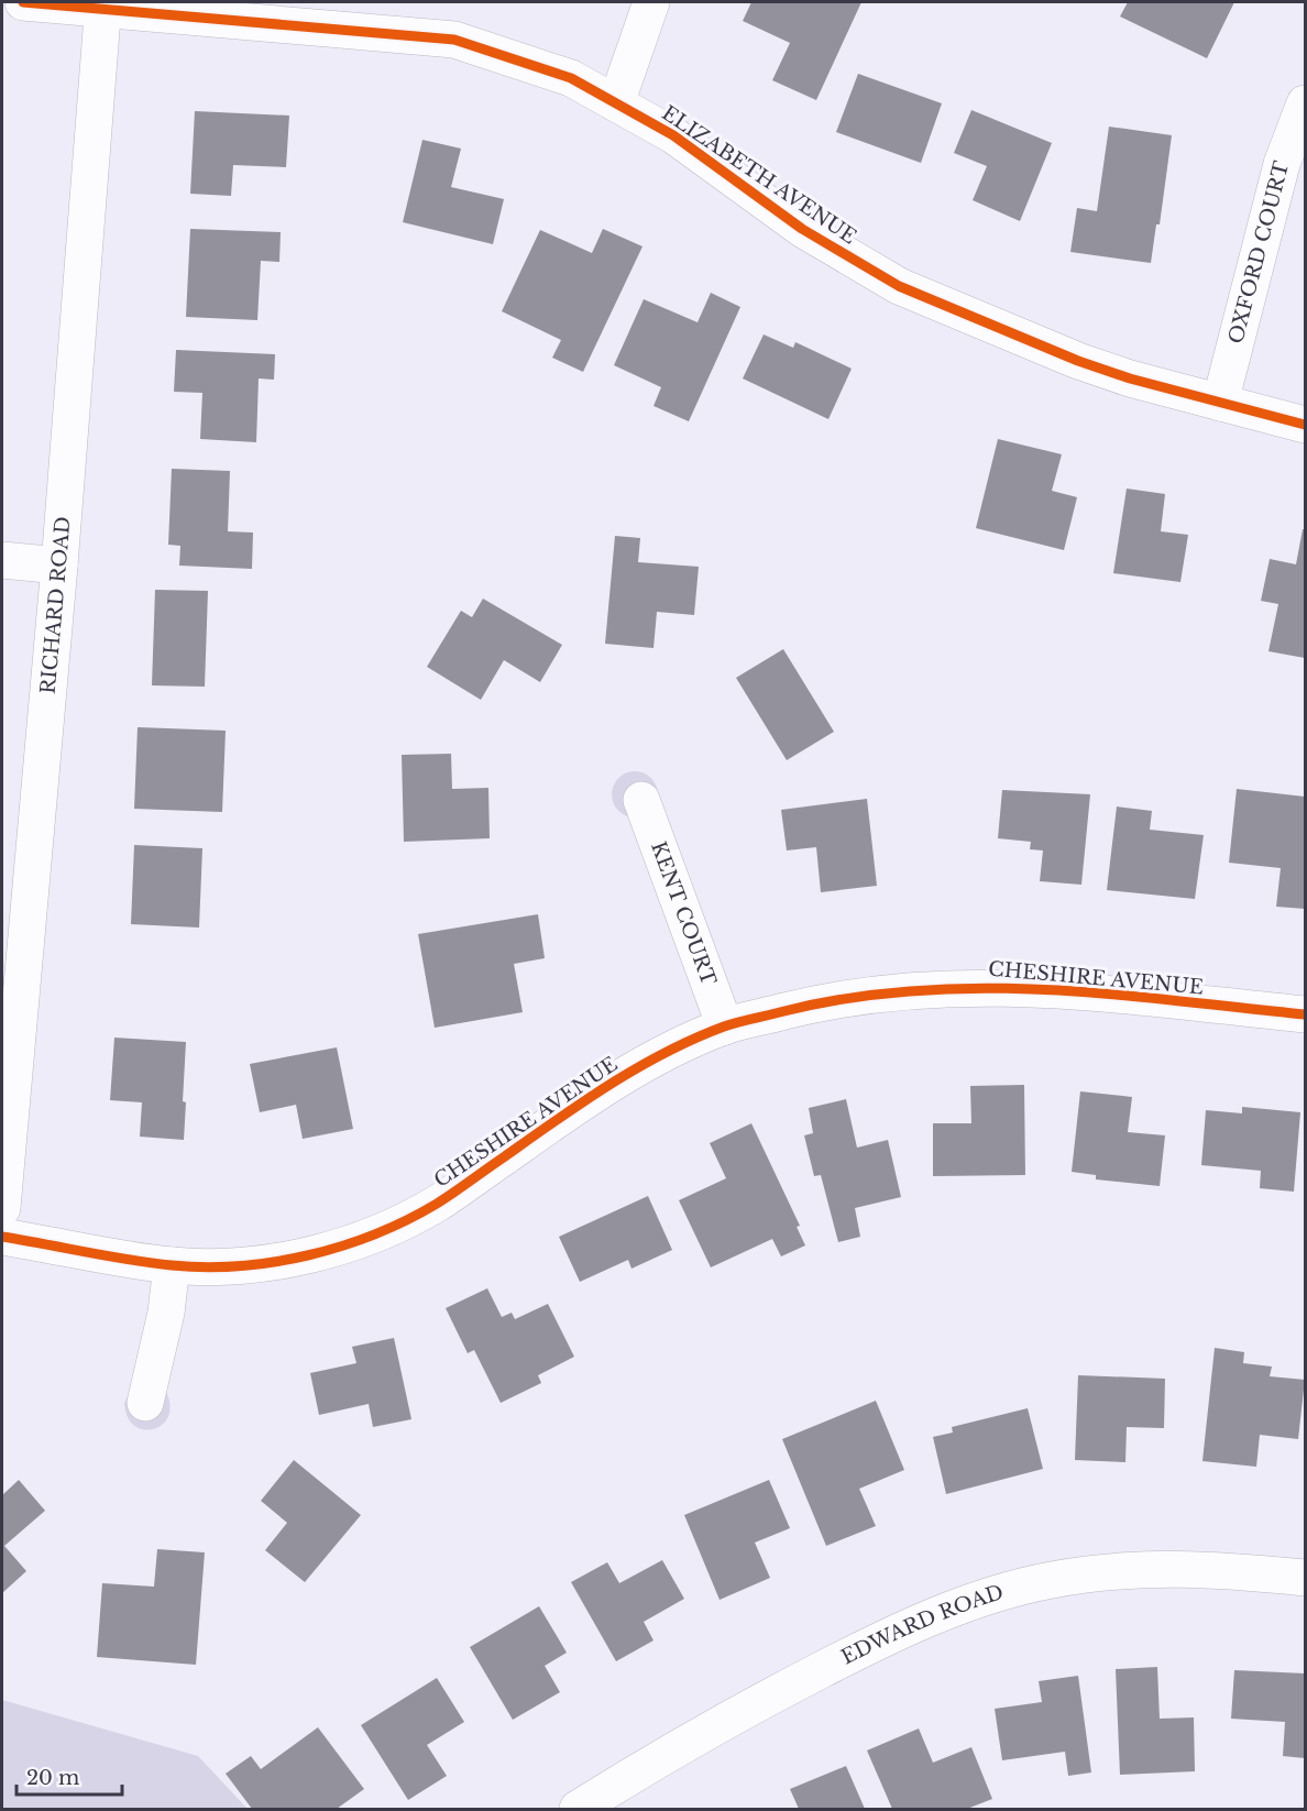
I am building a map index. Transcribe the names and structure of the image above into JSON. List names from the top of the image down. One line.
{"streets":{"street":["ELIZABETH AVENUE","OXFORD COURT","RICHARD ROAD","KENT COURT","CHESHIRE AVENUE","EDWARD ROAD"]},"crossings":[["ELIZABETH AVENUE","OXFORD COURT"],["ELIZABETH AVENUE","RICHARD ROAD"],["KENT COURT","CHESHIRE AVENUE"]],"scale_bar":"20 m"}
